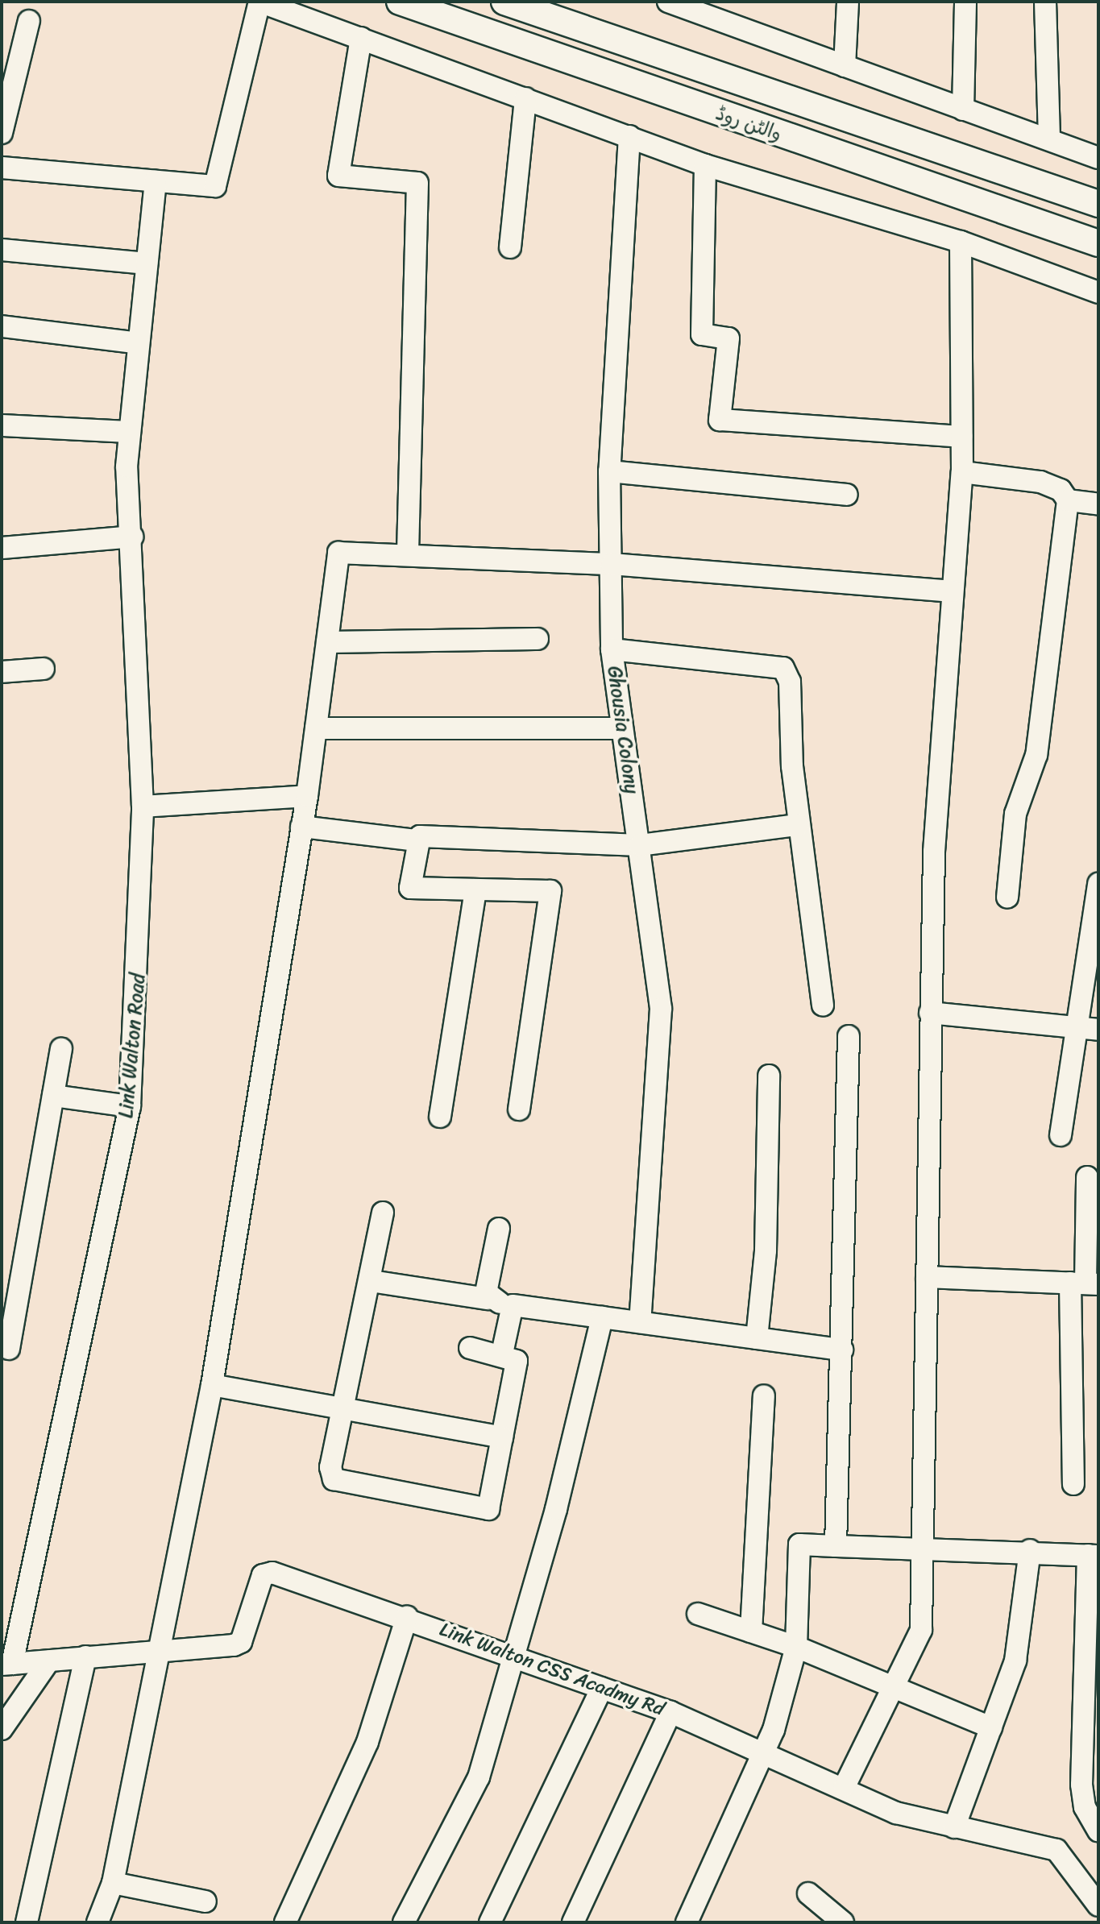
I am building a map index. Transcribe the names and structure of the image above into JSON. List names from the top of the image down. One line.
{"streets":{"main road":["والٹن روڈ"],"street":["Ghousia Colony","Link Walton Road","Link Walton CSS Acadmy Rd"]},"crossings":[["Link Walton Road","Link Walton CSS Acadmy Rd"]]}
